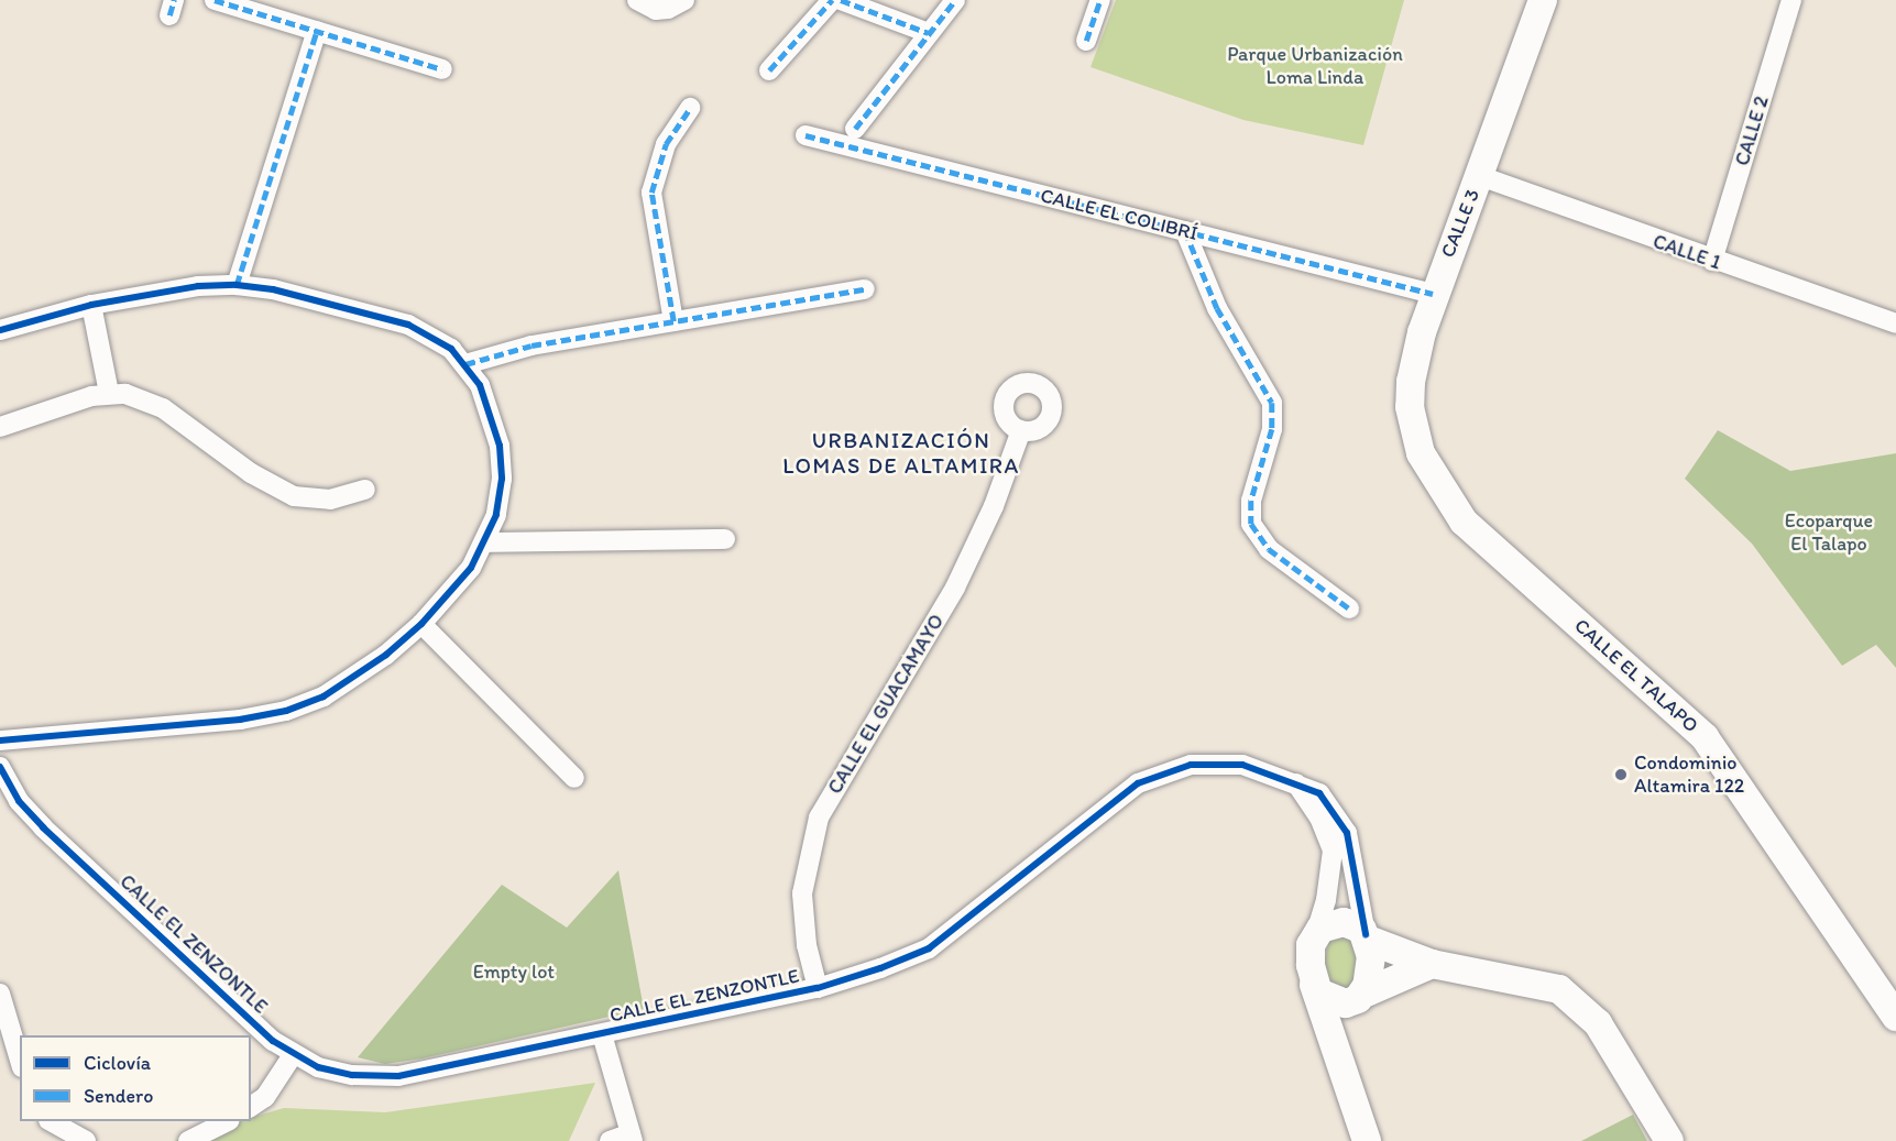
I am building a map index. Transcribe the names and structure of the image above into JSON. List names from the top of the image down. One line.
{"streets":{"street":["CALLE 2","CALLE EL COLIBRÍ","CALLE 3","CALLE 1","CALLE EL TALAPO","CALLE EL GUACAMAYO","CALLE EL ZENZONTLE"]},"crossings":[["CALLE 2","CALLE 1"],["CALLE EL COLIBRÍ","CALLE 3"],["CALLE 3","CALLE 1"],["CALLE 3","CALLE EL TALAPO"],["CALLE EL GUACAMAYO","CALLE EL ZENZONTLE"]],"districts":["URBANIZACIÓN LOMAS DE ALTAMIRA"],"parks":["Parque Urbanización Loma Linda","Ecoparque El Talapo","Empty lot"],"places":["Condominio Altamira 122"],"legend":["Ciclovía","Sendero"]}
